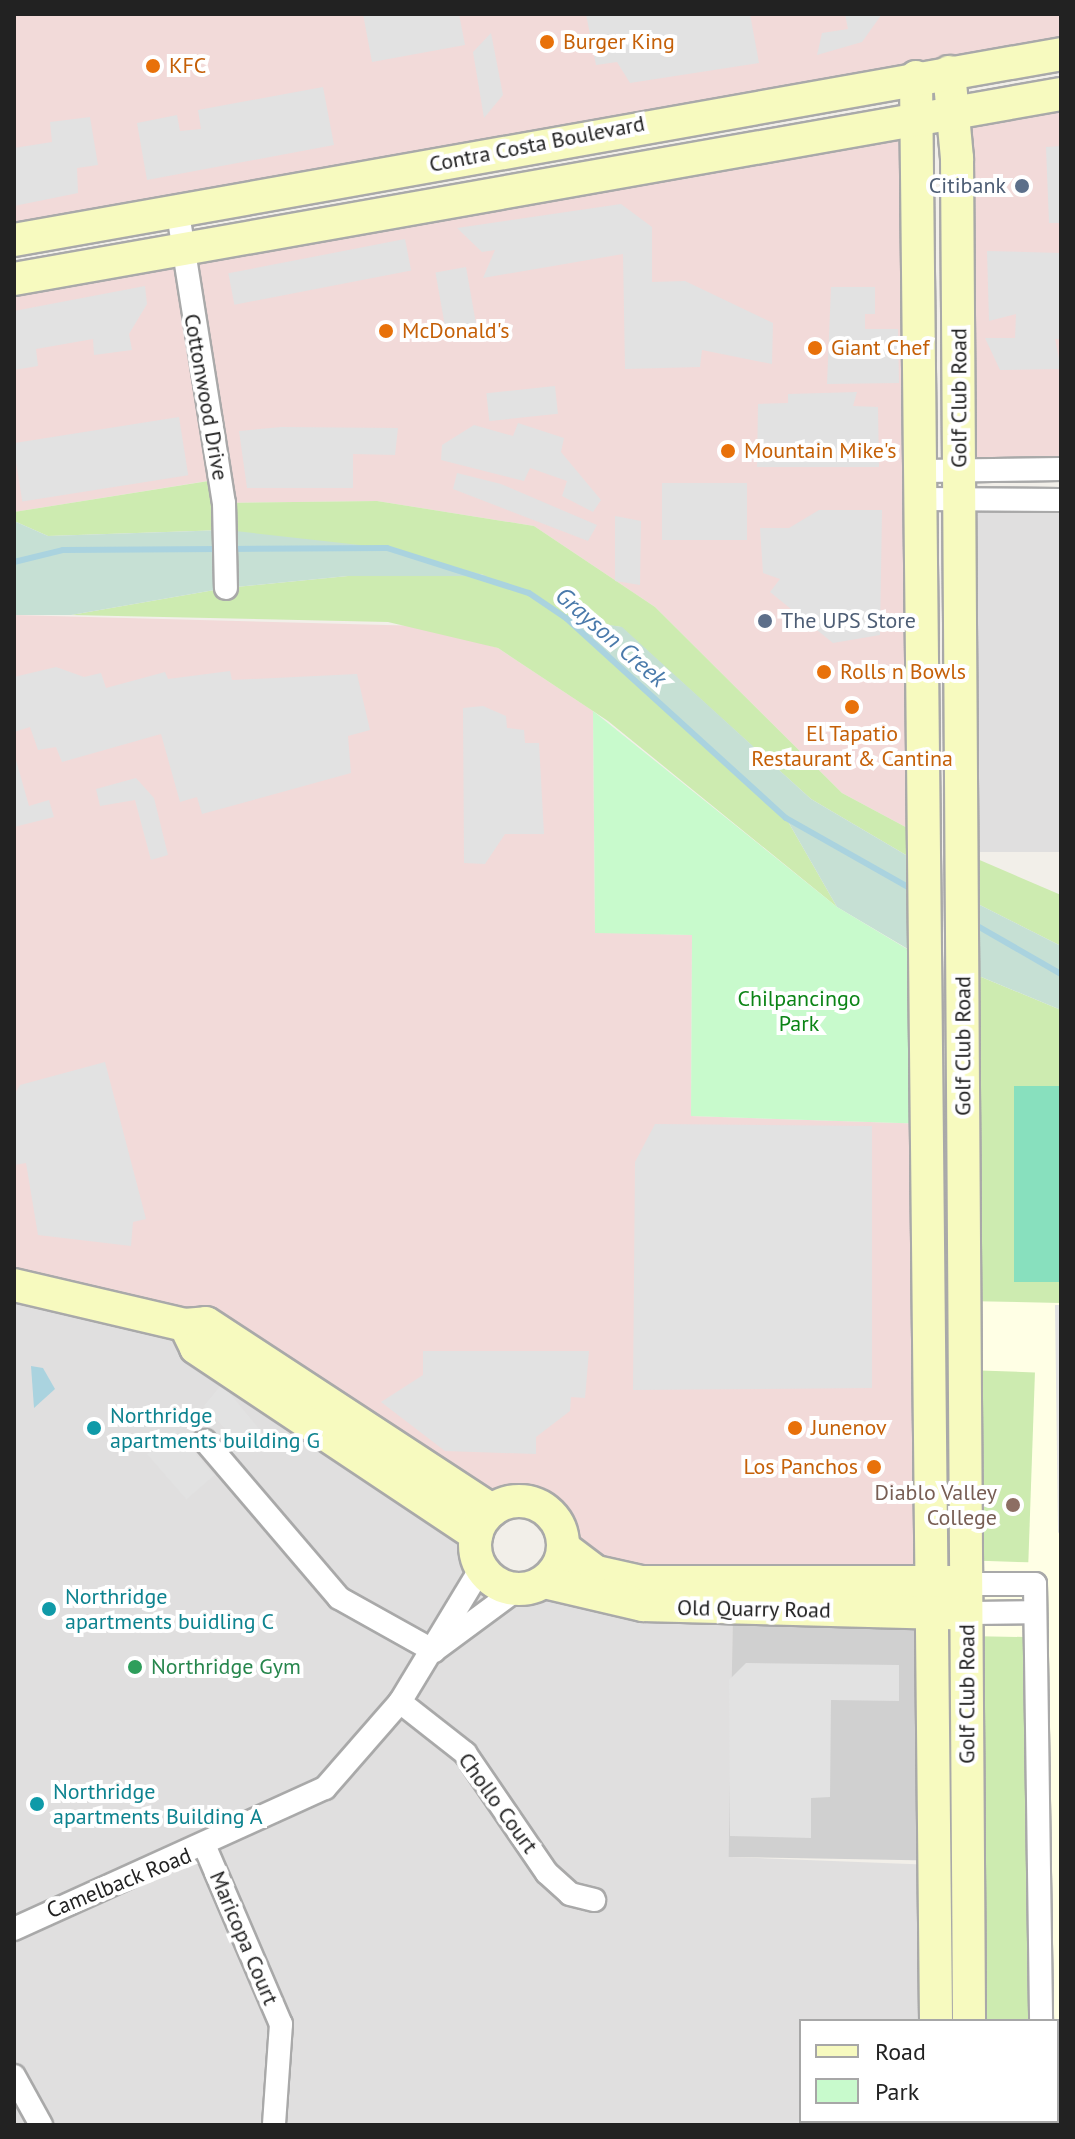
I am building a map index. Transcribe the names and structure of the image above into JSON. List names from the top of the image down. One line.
{"streets":{"street":["Contra Costa Boulevard","Cottonwood Drive","Golf Club Road","Old Quarry Road","Chollo Court","Camelback Road","Maricopa Court"]},"crossings":[["Contra Costa Boulevard","Cottonwood Drive"],["Contra Costa Boulevard","Golf Club Road"],["Golf Club Road","Old Quarry Road"],["Old Quarry Road","Camelback Road"],["Chollo Court","Camelback Road"],["Camelback Road","Maricopa Court"]],"water":["Grayson Creek"],"parks":["Chilpancingo Park"],"places":["Burger King","KFC","Citibank","McDonald's","Giant Chef","Mountain Mike's","The UPS Store","Rolls n Bowls","El Tapatio Restaurant & Cantina","Northridge apartments building G","Junenov","Los Panchos","Diablo Valley College","Northridge apartments buidling C","Northridge Gym","Northridge apartments Building A"],"legend":["Road","Park"]}
